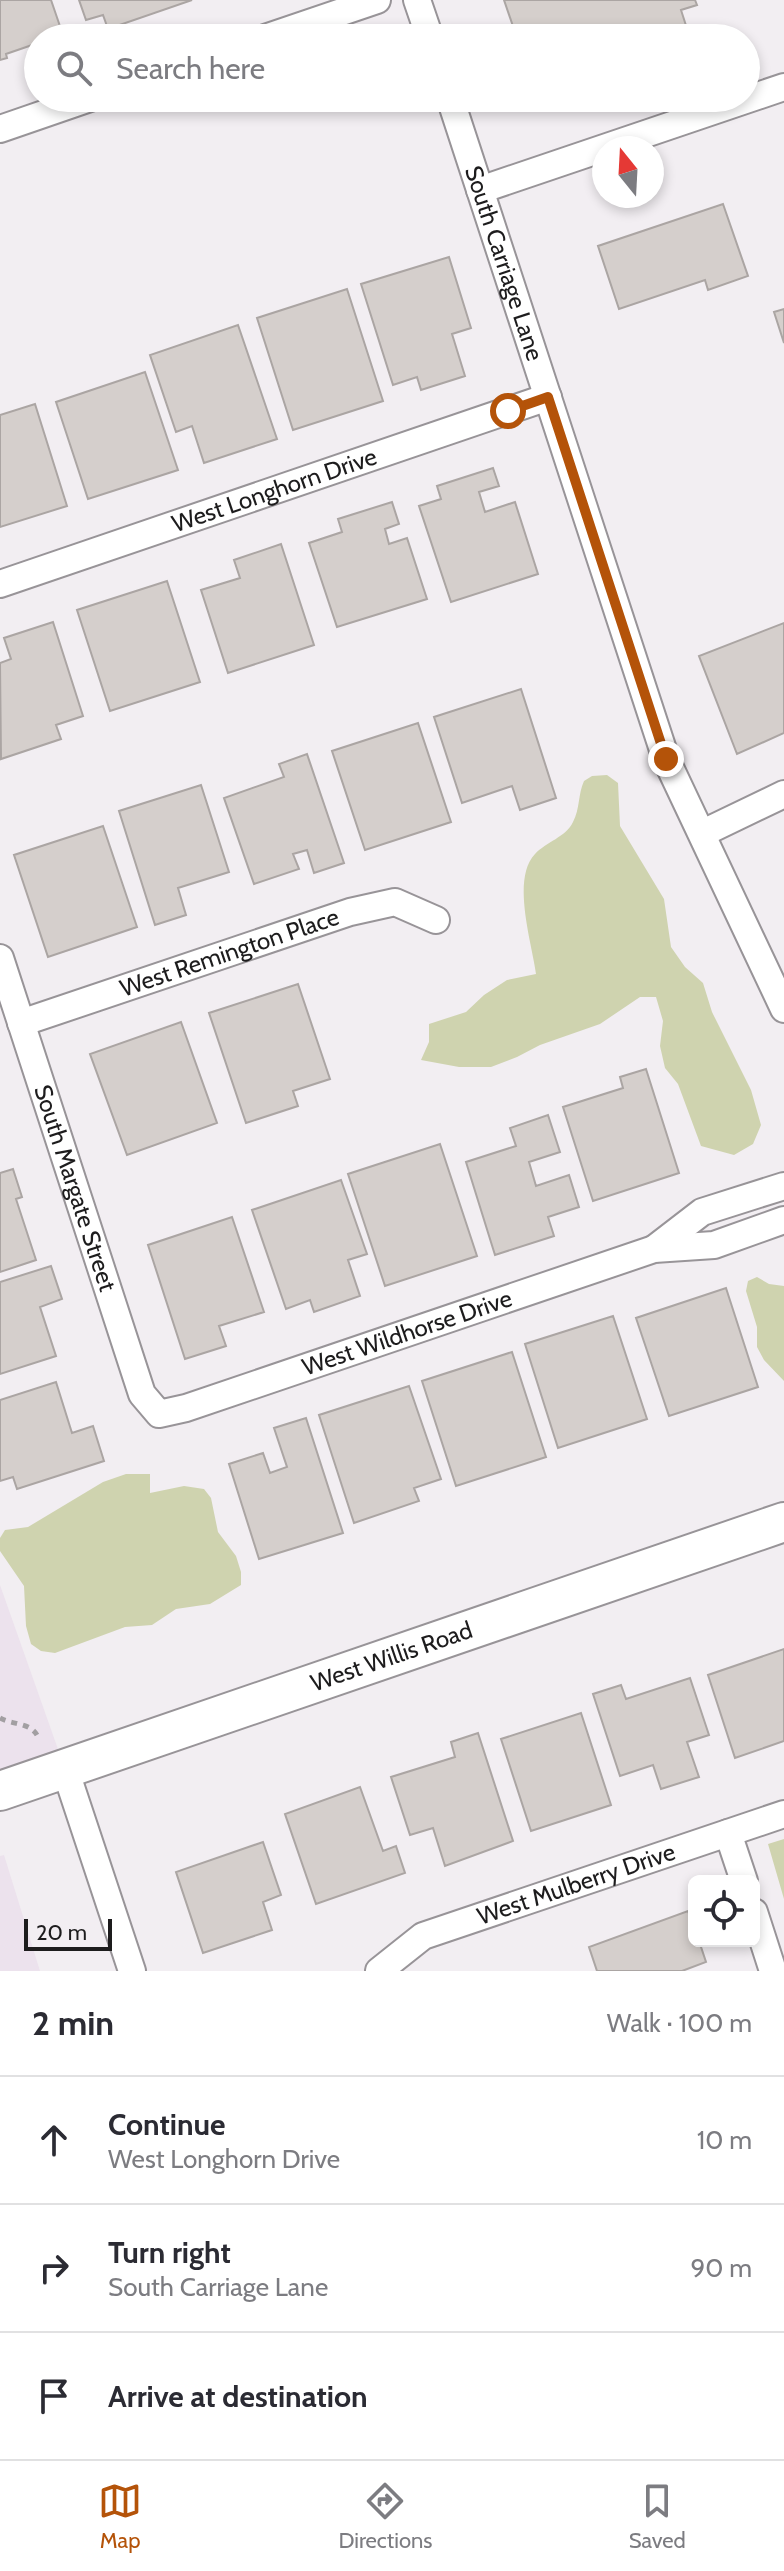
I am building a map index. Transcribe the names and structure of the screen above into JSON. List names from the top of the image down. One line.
{"streets":{"street":["South Carriage Lane","West Longhorn Drive","West Remington Place","South Margate Street","West Wildhorse Drive","West Willis Road","West Mulberry Drive"]},"crossings":[["South Carriage Lane","West Longhorn Drive"],["West Remington Place","South Margate Street"],["South Margate Street","West Wildhorse Drive"]],"scale_bar":"20 m","north":"top","page":{"search":"Search here","scale":"20 m","heading":["2 min","Walk · 100 m"],"list":[["Continue","West Longhorn Drive","10 m"],["Turn right","South Carriage Lane","90 m"],"Arrive at destination"],"nav":["Map","Directions","Saved"]}}
